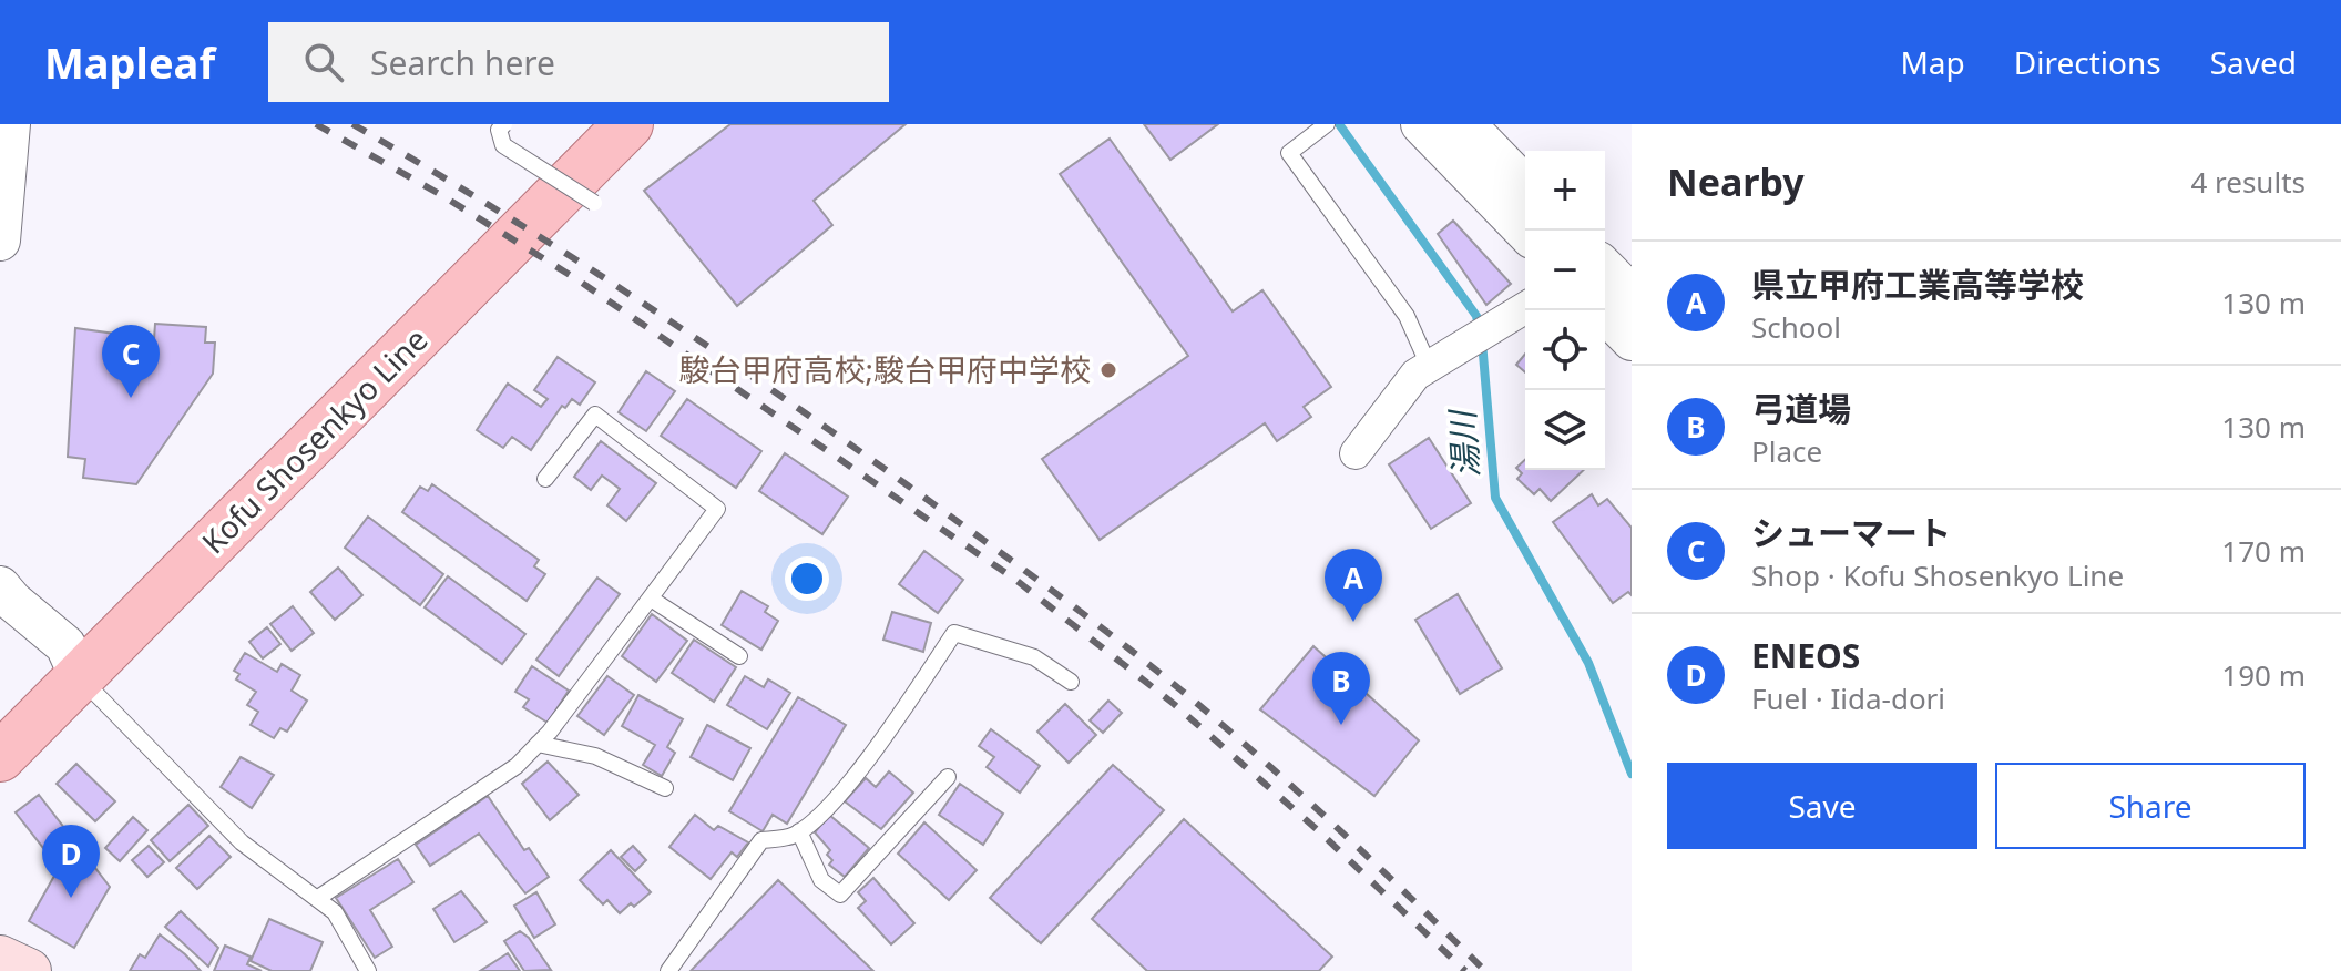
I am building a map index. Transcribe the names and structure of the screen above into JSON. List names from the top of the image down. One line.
{"streets":{"main road":["Kofu Shosenkyo Line"]},"water":["湯川"],"places":["駿台甲府高校;駿台甲府中学校"],"page":{"header":"Mapleaf","search":"Search here","nav":["Map","Directions","Saved"],"heading":["Nearby","4 results"],"map_buttons":["+","−"],"list":[{"mark":"A","name":"県立甲府工業高等学校","note":"School","value":"130 m"},{"mark":"B","name":"弓道場","note":"Place","value":"130 m"},{"mark":"C","name":"シューマート","note":"Shop · Kofu Shosenkyo Line","value":"170 m"},{"mark":"D","name":"ENEOS","note":"Fuel · Iida-dori","value":"190 m"}],"pins":["C","A","B","D"],"buttons":["Save","Share"]}}
